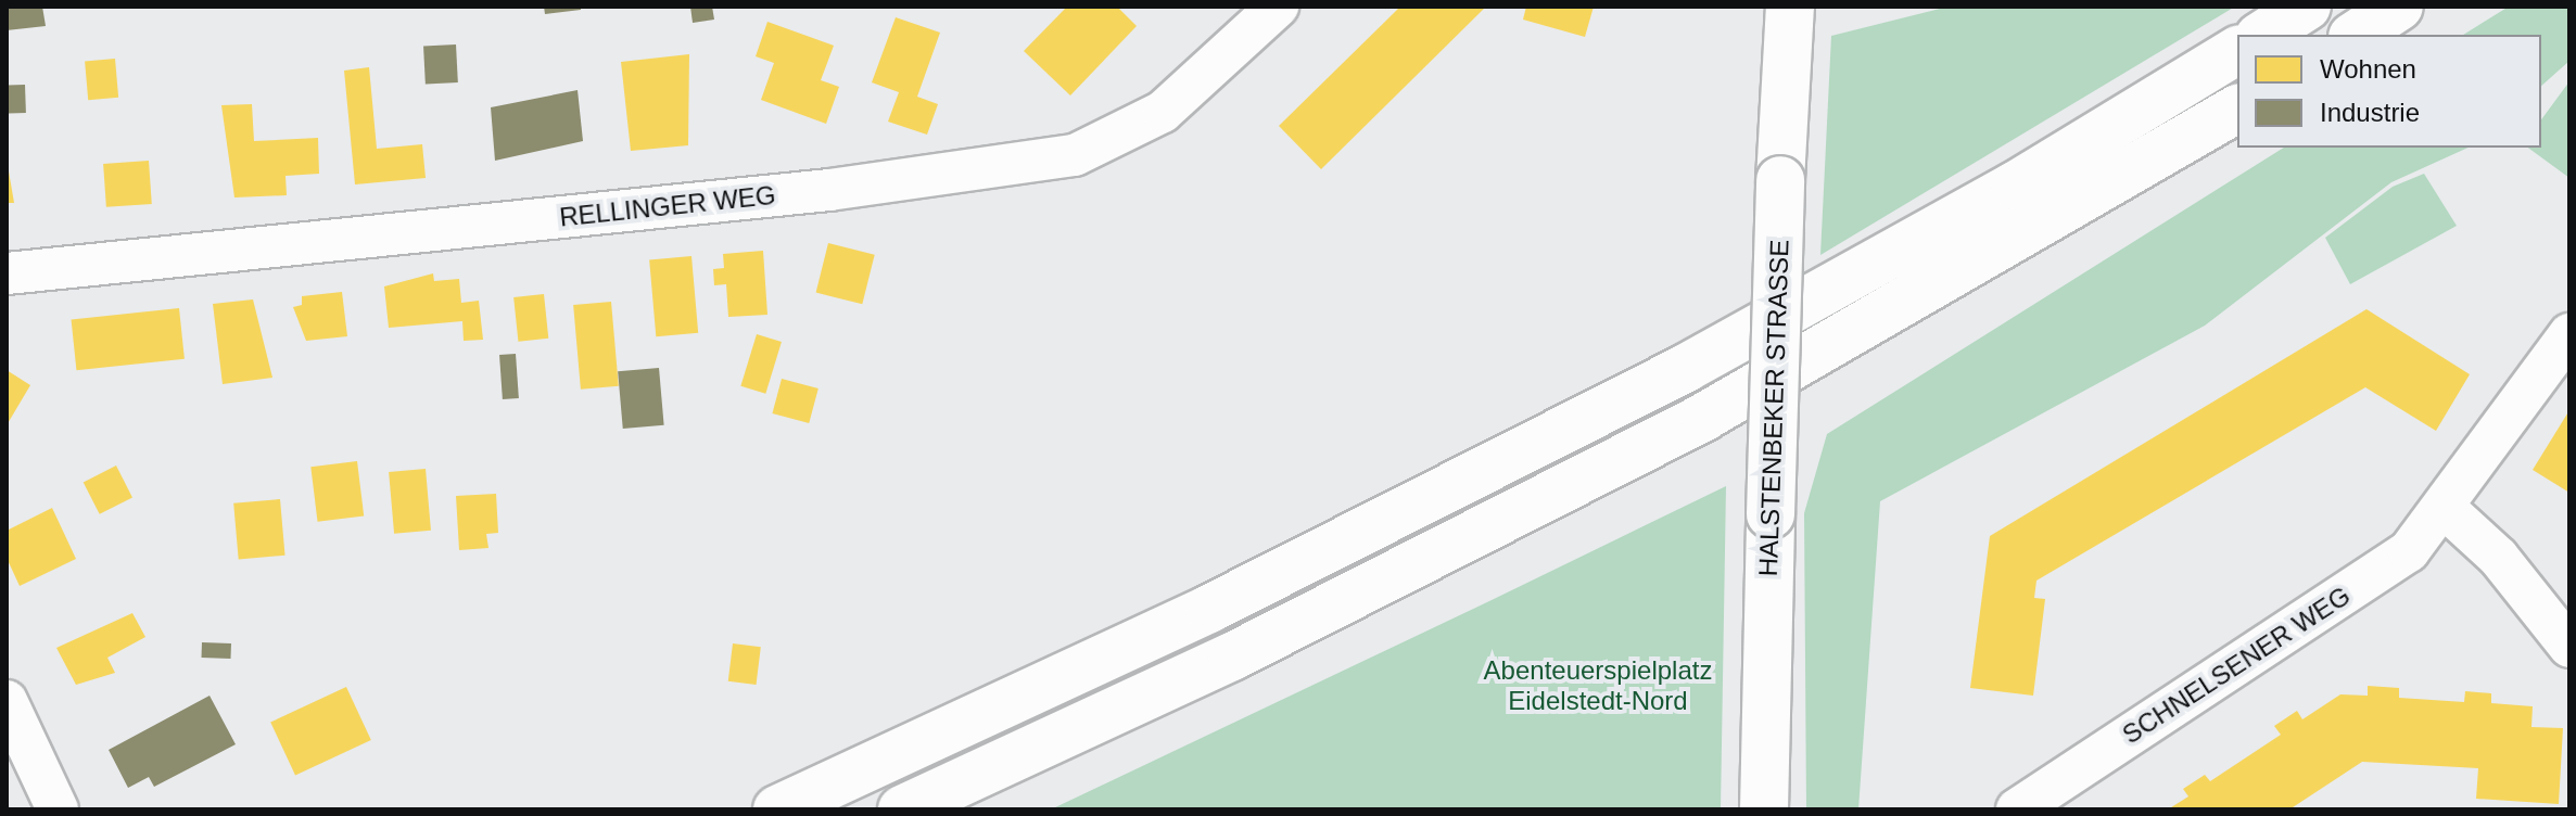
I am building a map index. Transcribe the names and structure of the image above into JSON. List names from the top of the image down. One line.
{"streets":{"main road":["HALSTENBEKER STRASSE"],"street":["RELLINGER WEG","SCHNELSENER WEG"]},"parks":["Abenteuerspielplatz Eidelstedt-Nord"],"legend":["Wohnen","Industrie"]}
